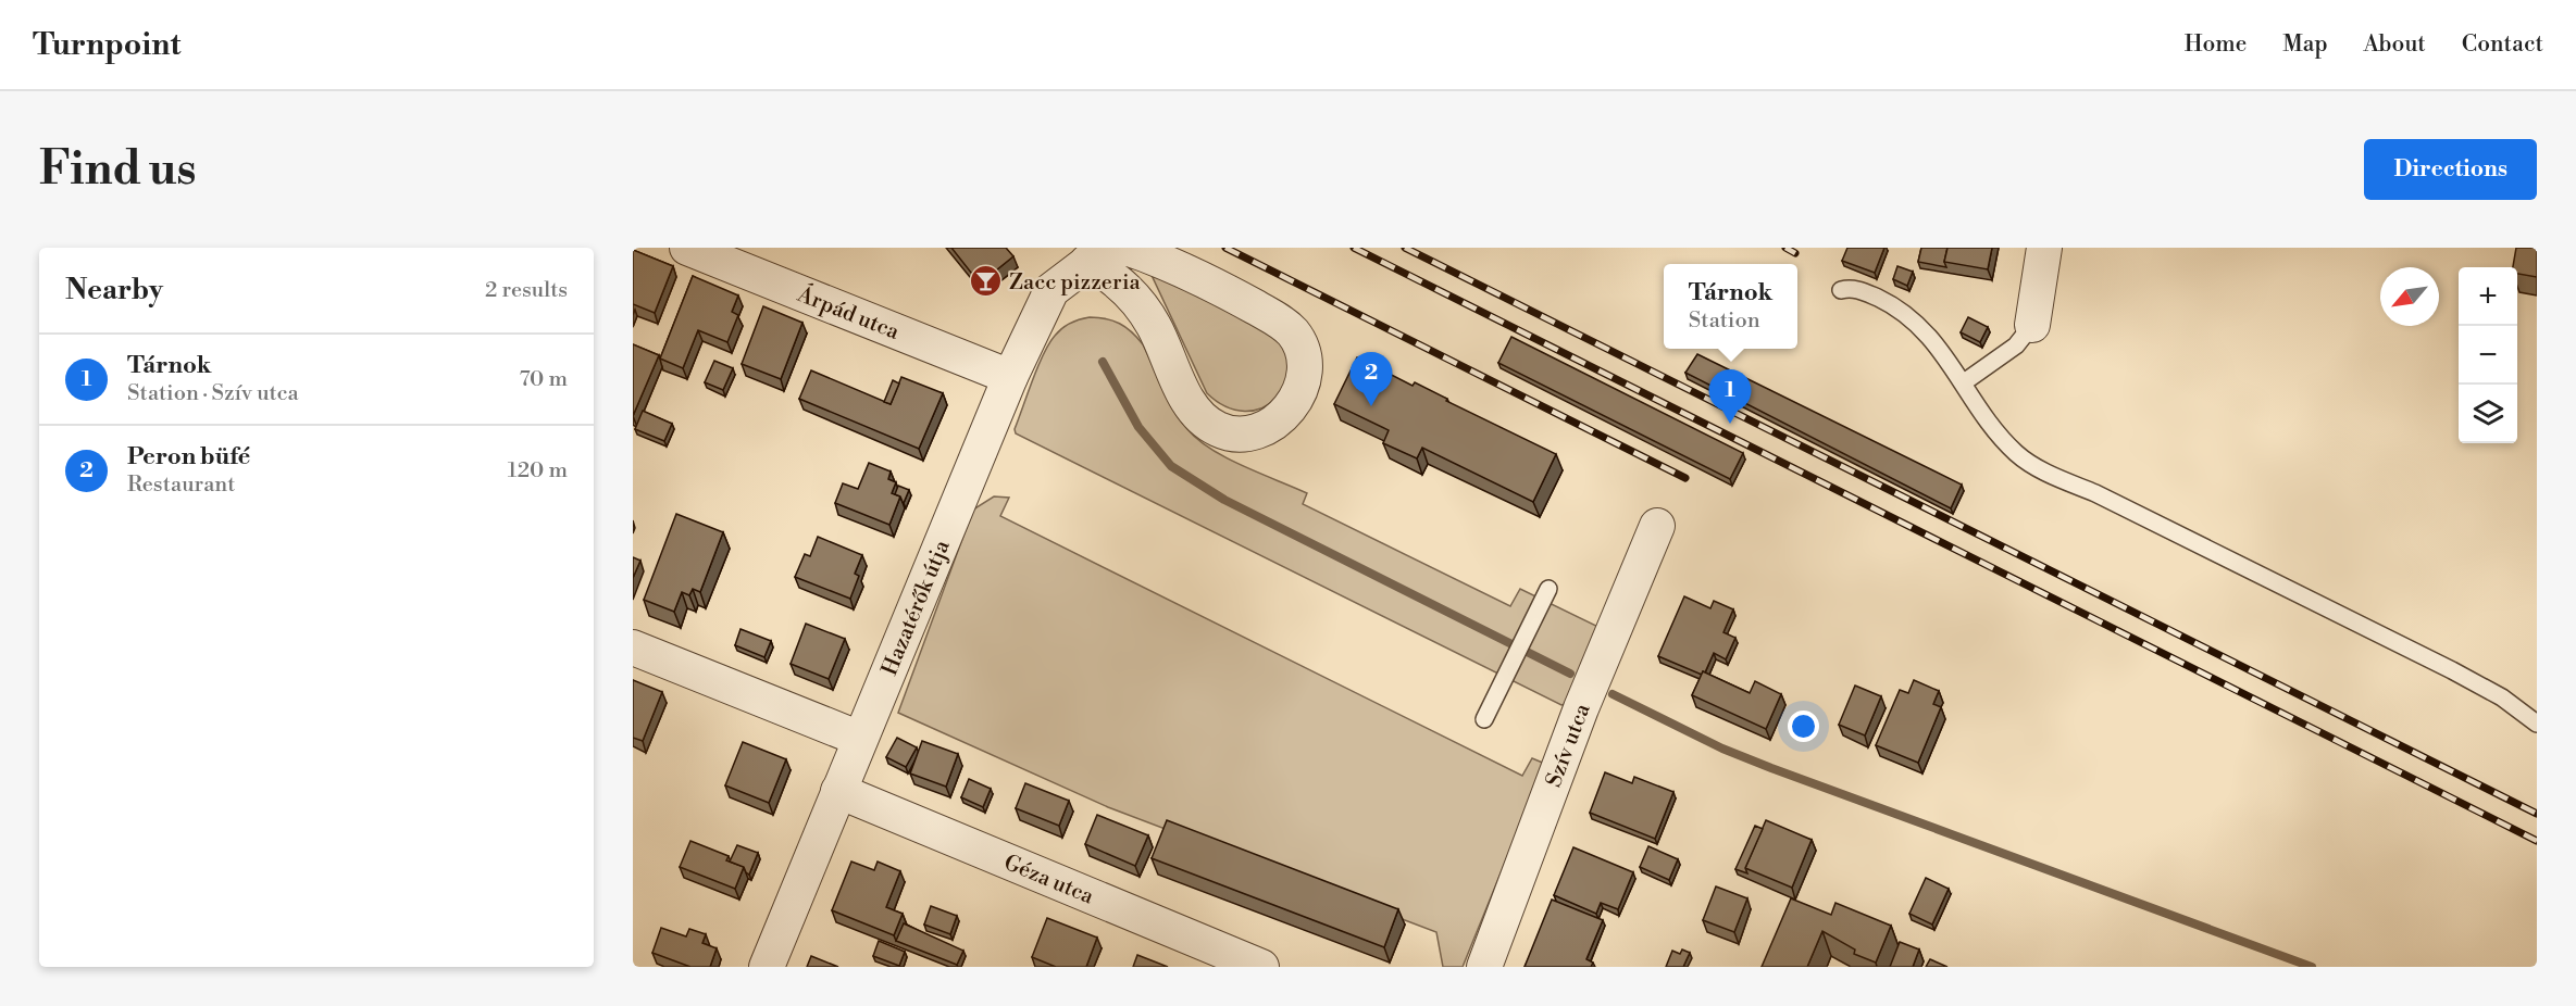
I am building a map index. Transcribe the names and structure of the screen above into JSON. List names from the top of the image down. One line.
{"streets":{"street":["Árpád utca","Hazatérők útja","Szív utca","Géza utca"]},"crossings":[["Árpád utca","Hazatérők útja"],["Hazatérők útja","Géza utca"]],"places":{"bar":["Zacc pizzeria"]},"north":"bottom left","page":{"header":"Turnpoint","nav":["Home","Map","About","Contact"],"buttons":"Directions","title":"Find us","heading":["Nearby","2 results"],"popup":["Tárnok","Station"],"map_buttons":["+","−"],"list":[{"mark":"1","name":"Tárnok","note":"Station · Szív utca","value":"70 m"},{"mark":"2","name":"Peron büfé","note":"Restaurant","value":"120 m"}],"pins":["2","1"]}}
